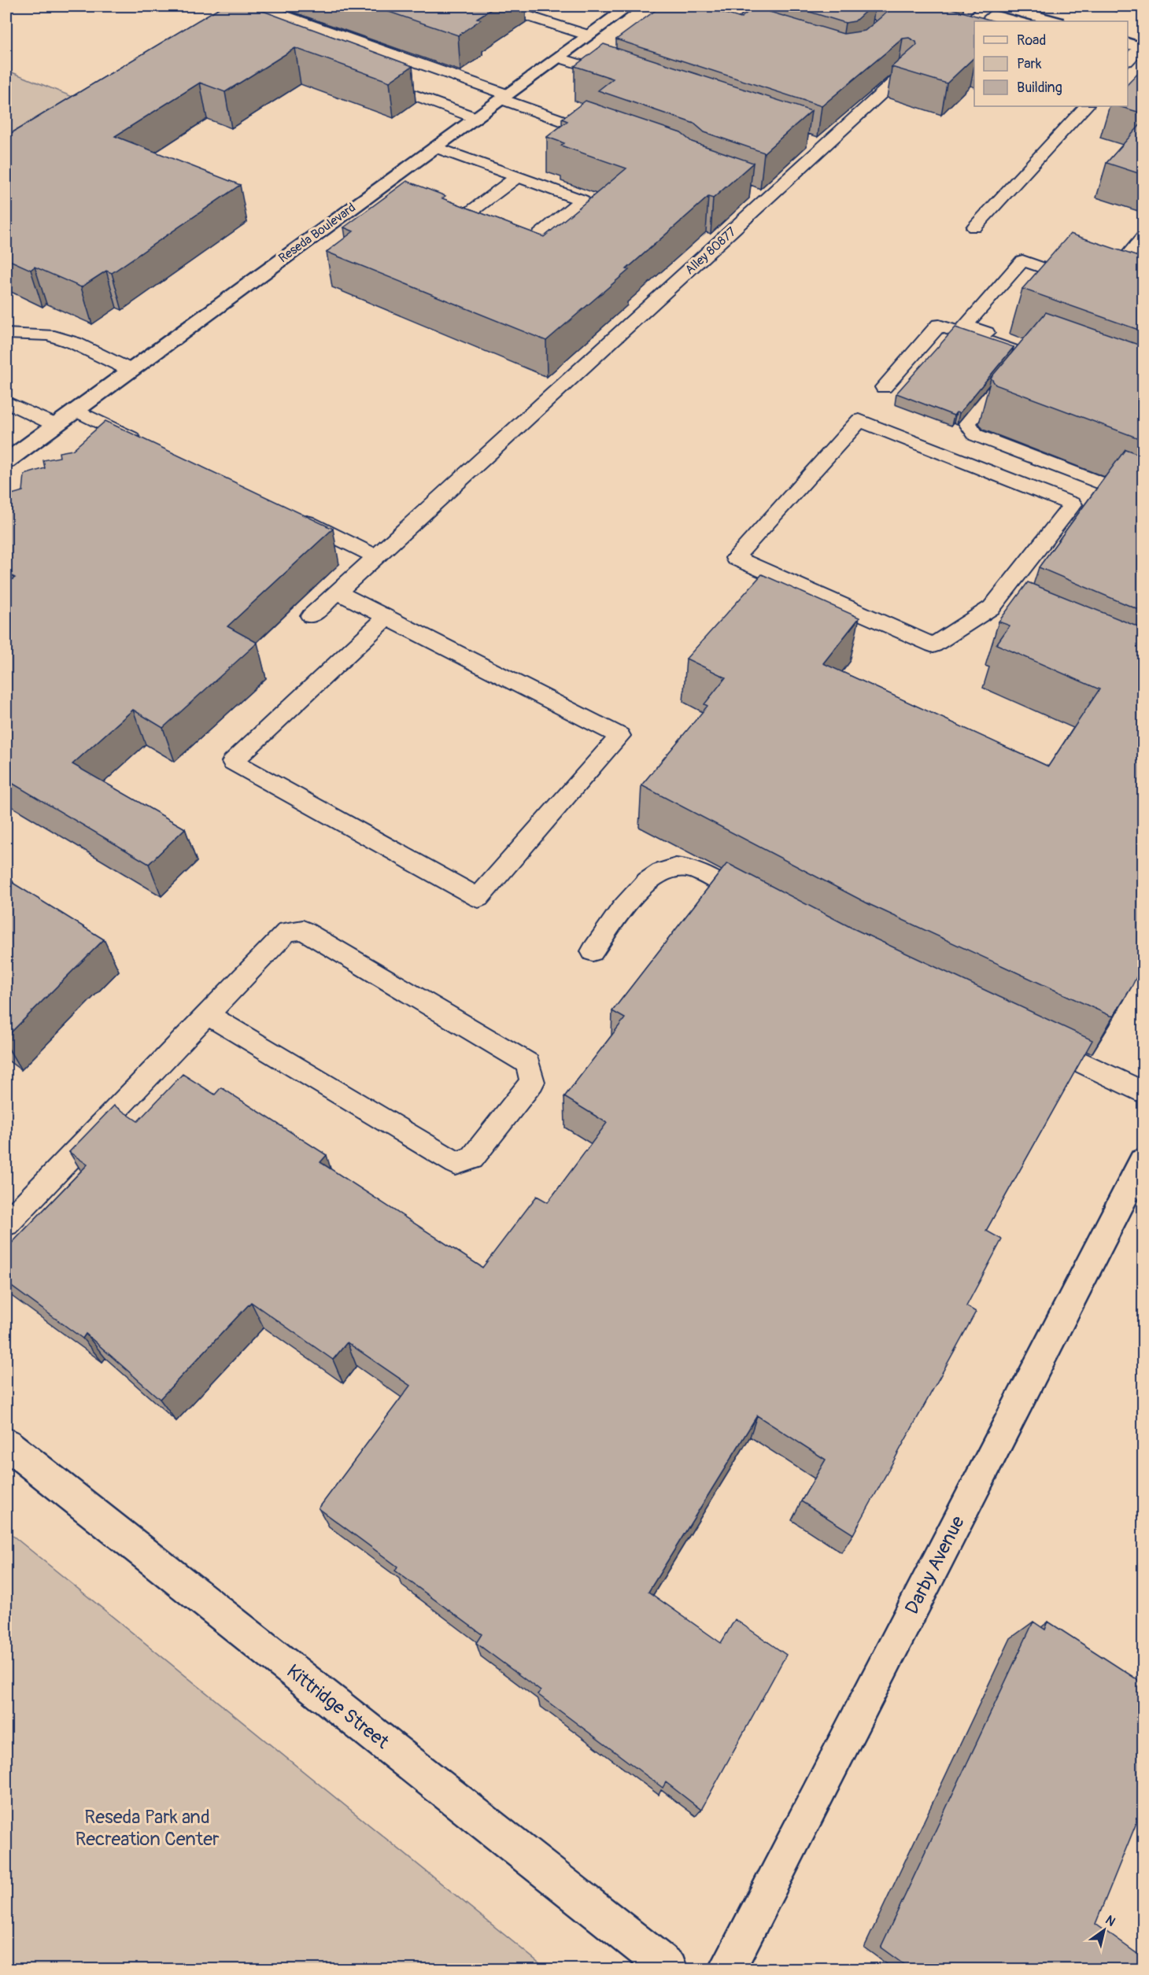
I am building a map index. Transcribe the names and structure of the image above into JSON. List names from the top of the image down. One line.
{"streets":{"main road":["Reseda Boulevard","Darby Avenue","Kittridge Street"],"lane":["Alley 80877"]},"parks":["Reseda Park and Recreation Center"],"legend":["Road","Park","Building"],"north":"top right"}
